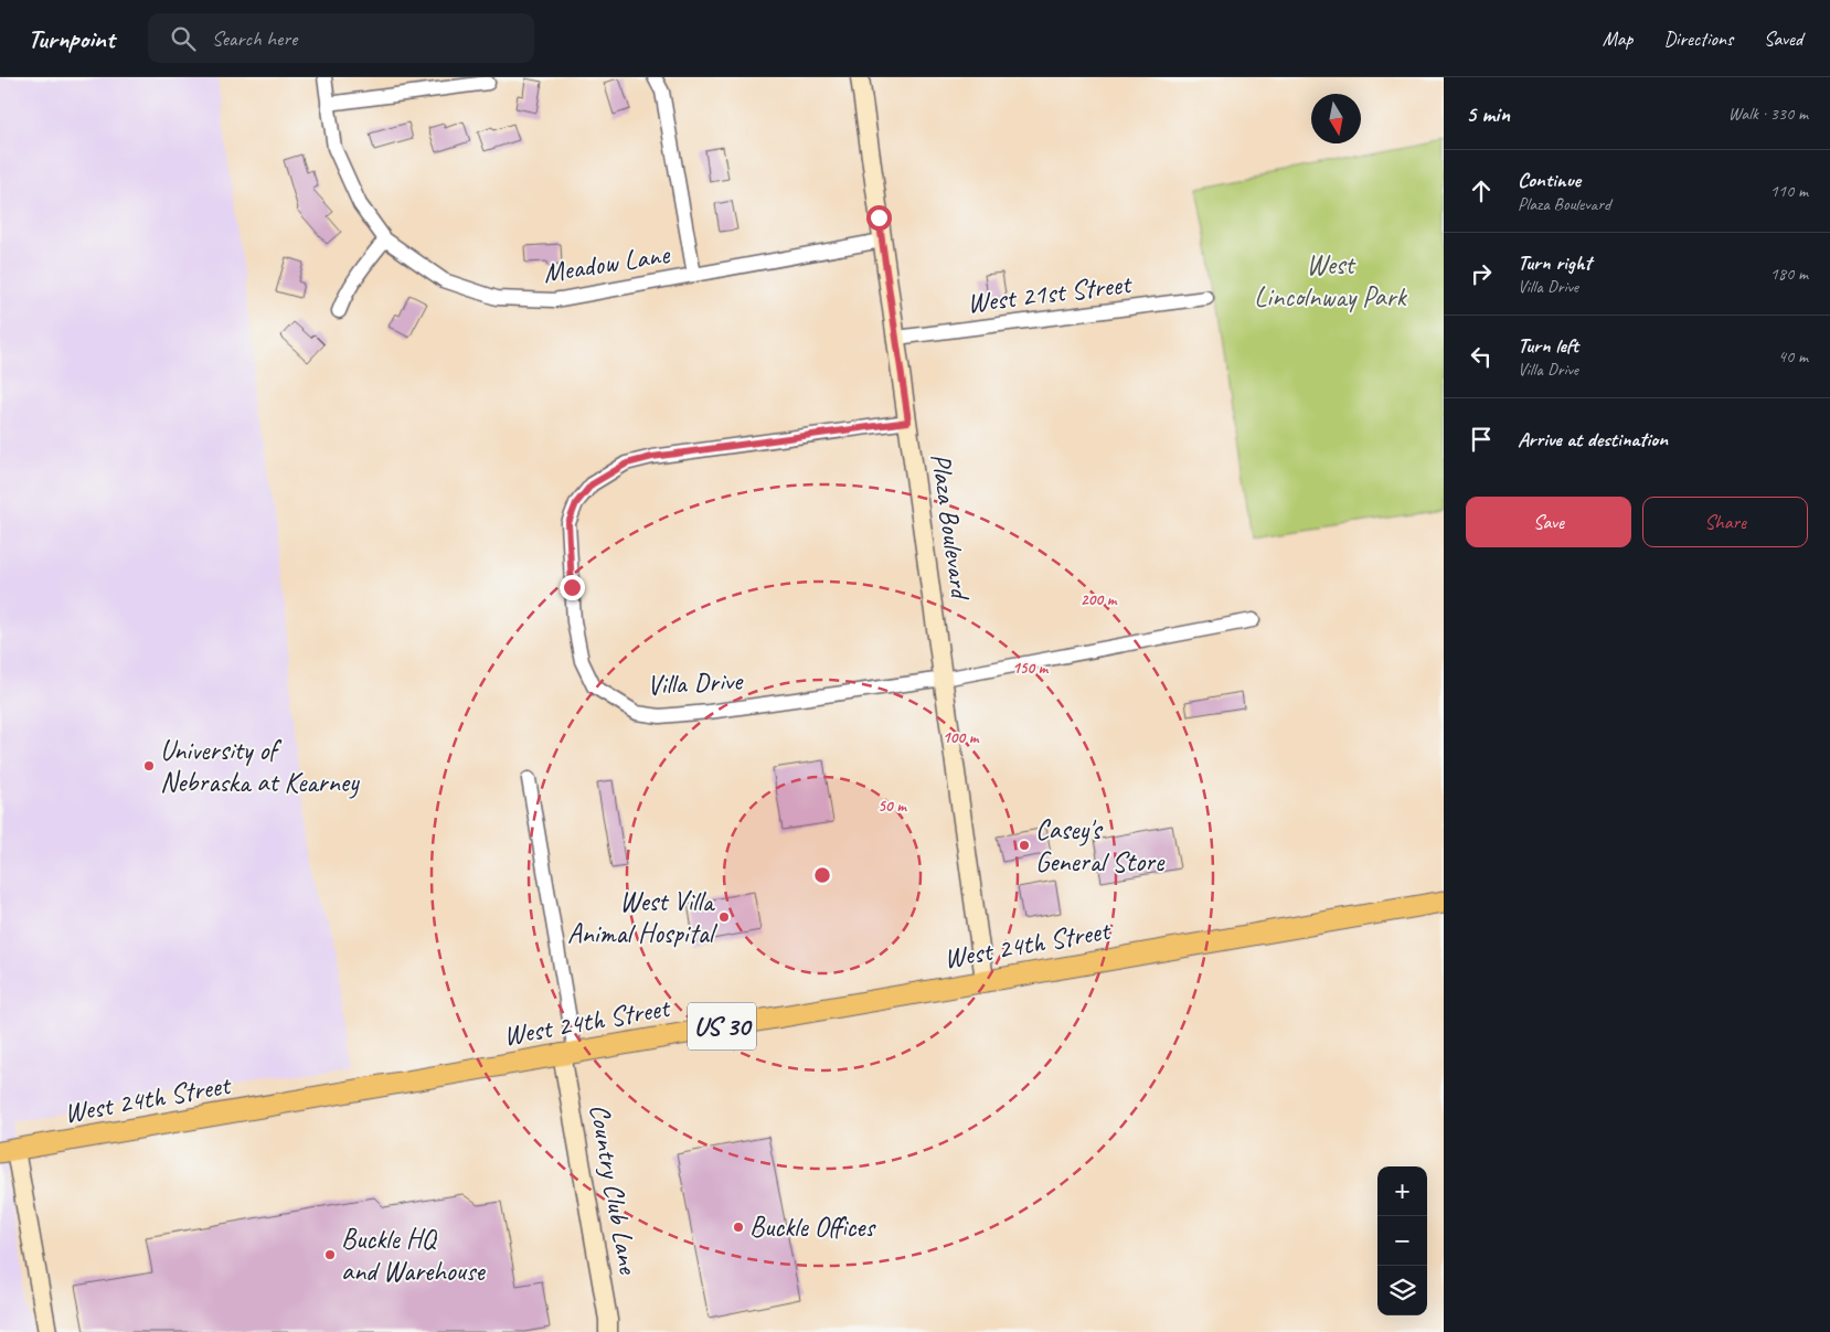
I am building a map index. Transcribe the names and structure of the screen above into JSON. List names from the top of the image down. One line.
{"streets":{"main road":["West 24th Street","US 30"],"street":["Meadow Lane","West 21st Street","Plaza Boulevard","Villa Drive","Country Club Lane"]},"crossings":[["Meadow Lane","Plaza Boulevard"],["West 21st Street","Plaza Boulevard"],["Plaza Boulevard","Villa Drive"],["Plaza Boulevard","West 24th Street"],["West 24th Street","Country Club Lane"]],"parks":["West Lincolnway Park"],"places":["University of Nebraska at Kearney","Casey's General Store","West Villa Animal Hospital","Buckle Offices","Buckle HQ and Warehouse"],"north":"bottom","page":{"header":"Turnpoint","search":"Search here","nav":["Map","Directions","Saved"],"heading":["5 min","Walk · 330 m"],"list":[["Continue","Plaza Boulevard","110 m"],["Turn right","Villa Drive","180 m"],["Turn left","Villa Drive","40 m"],"Arrive at destination"],"buttons":["Save","Share"],"map_buttons":["+","−"]},"rings":["200 m","150 m","100 m","50 m"]}
